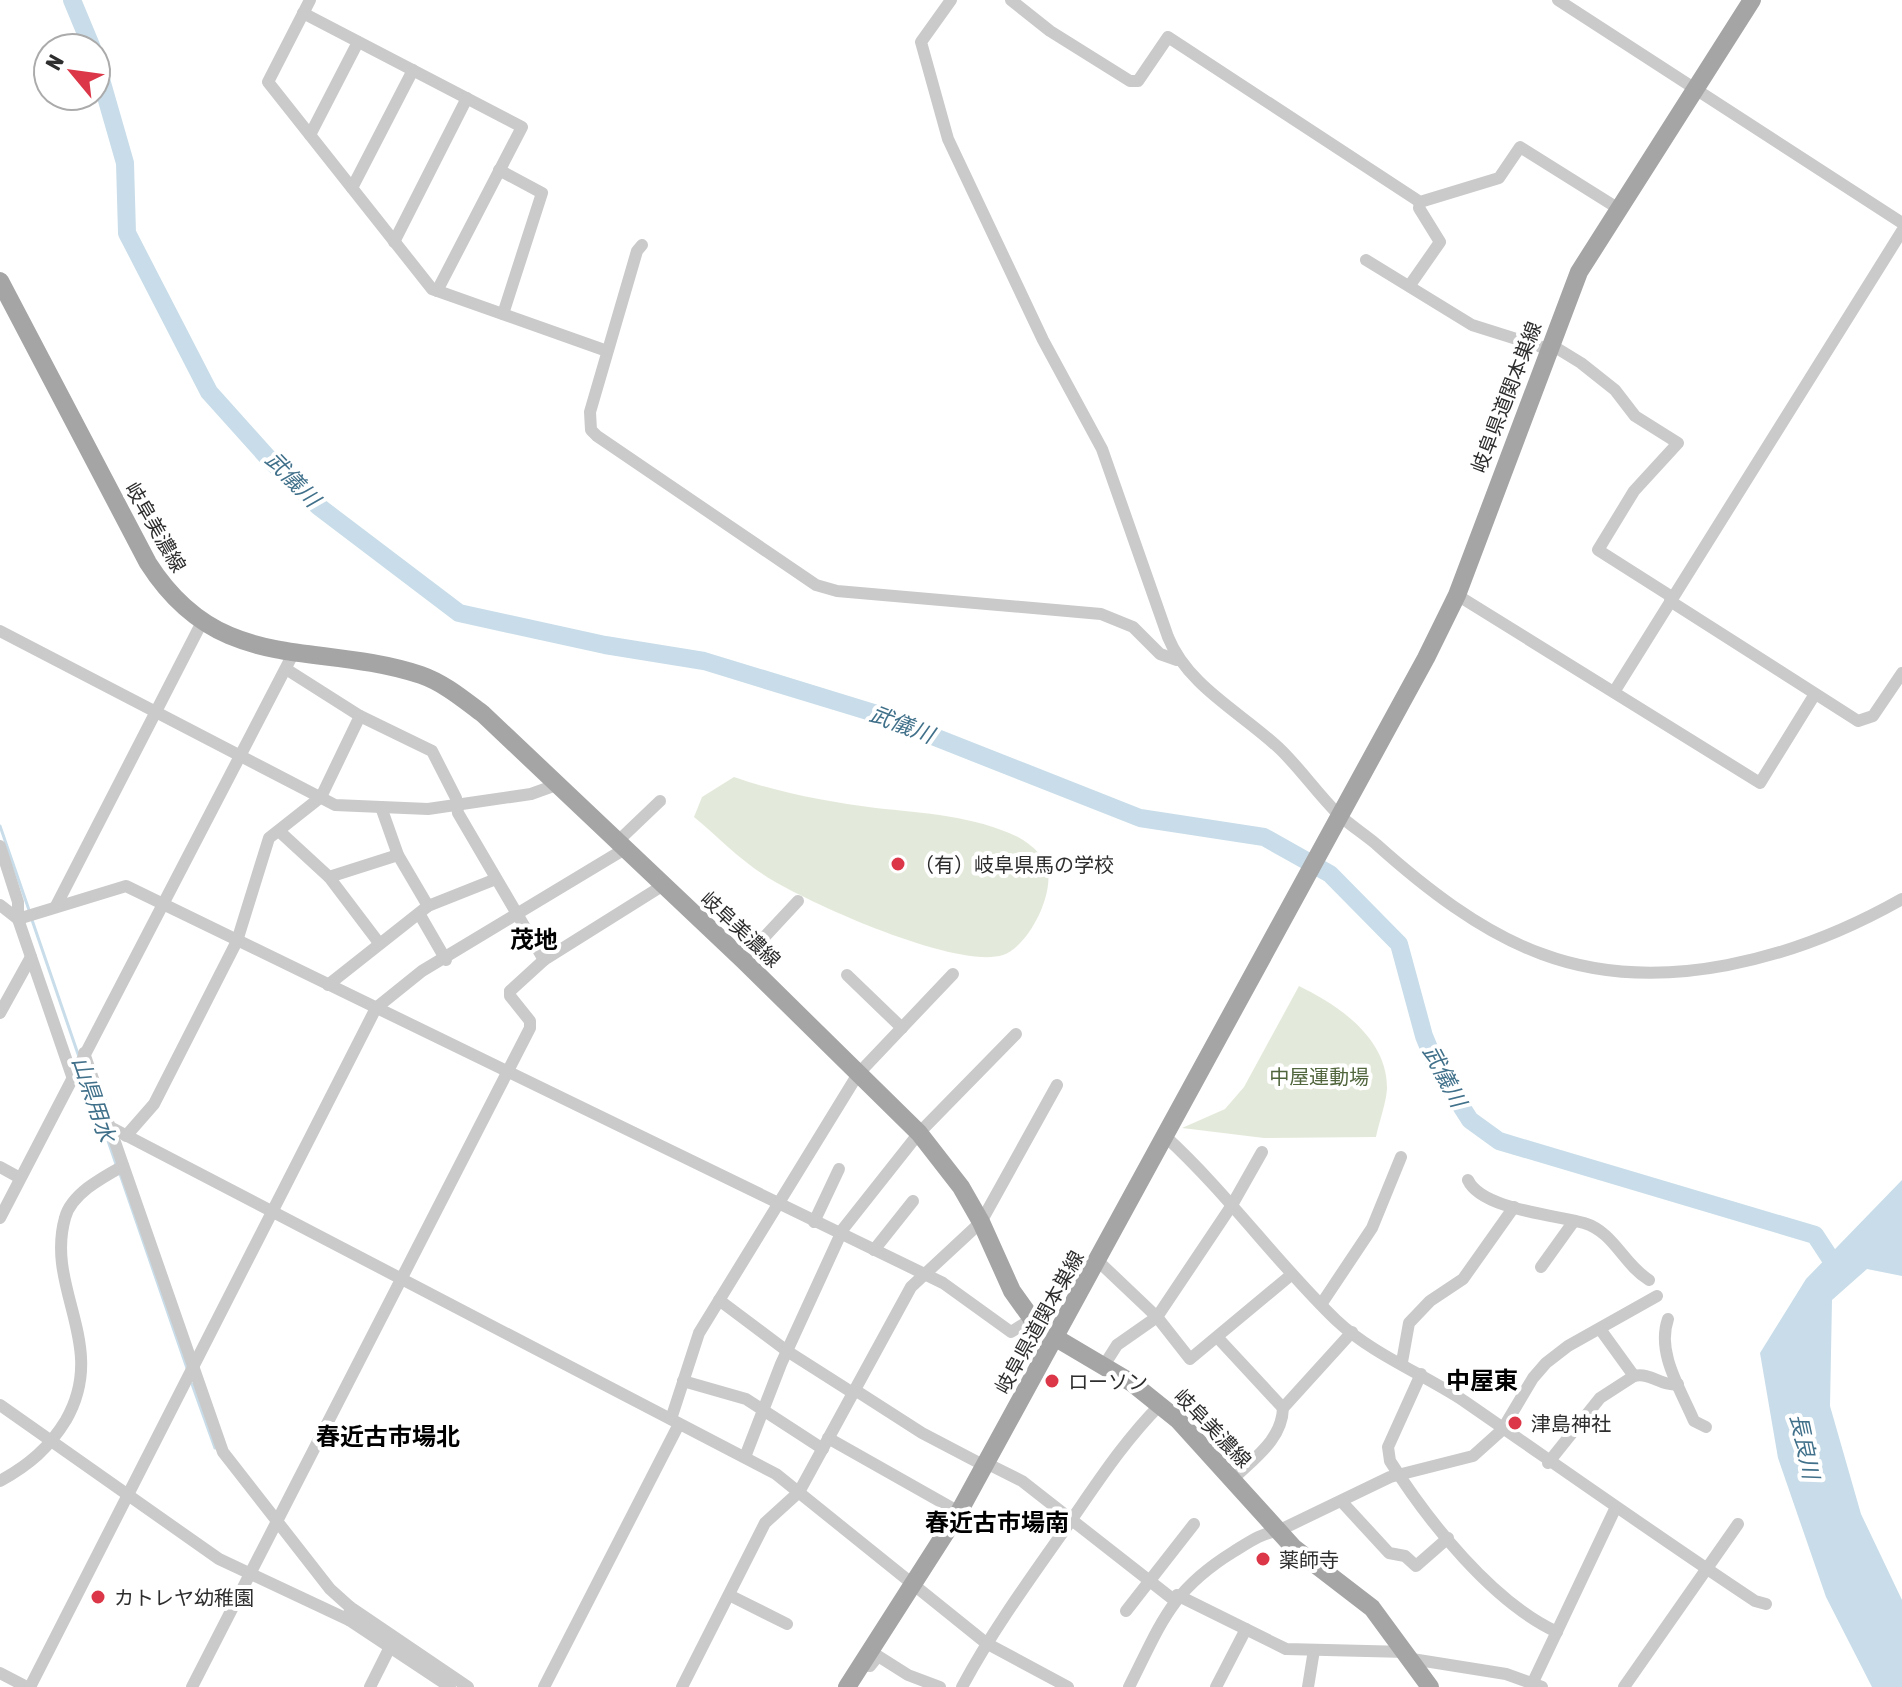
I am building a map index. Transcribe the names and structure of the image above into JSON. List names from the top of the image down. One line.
{"streets":{"main road":["岐阜県道関本巣線","岐阜美濃線"]},"crossings":[["岐阜県道関本巣線","岐阜美濃線"]],"districts":["茂地","中屋東","春近古市場北","春近古市場南"],"water":["武儀川","山県用水","長良川"],"parks":["中屋運動場"],"places":["（有）岐阜県馬の学校","ローソン","津島神社","薬師寺","カトレヤ幼稚園"],"north":"top left"}
